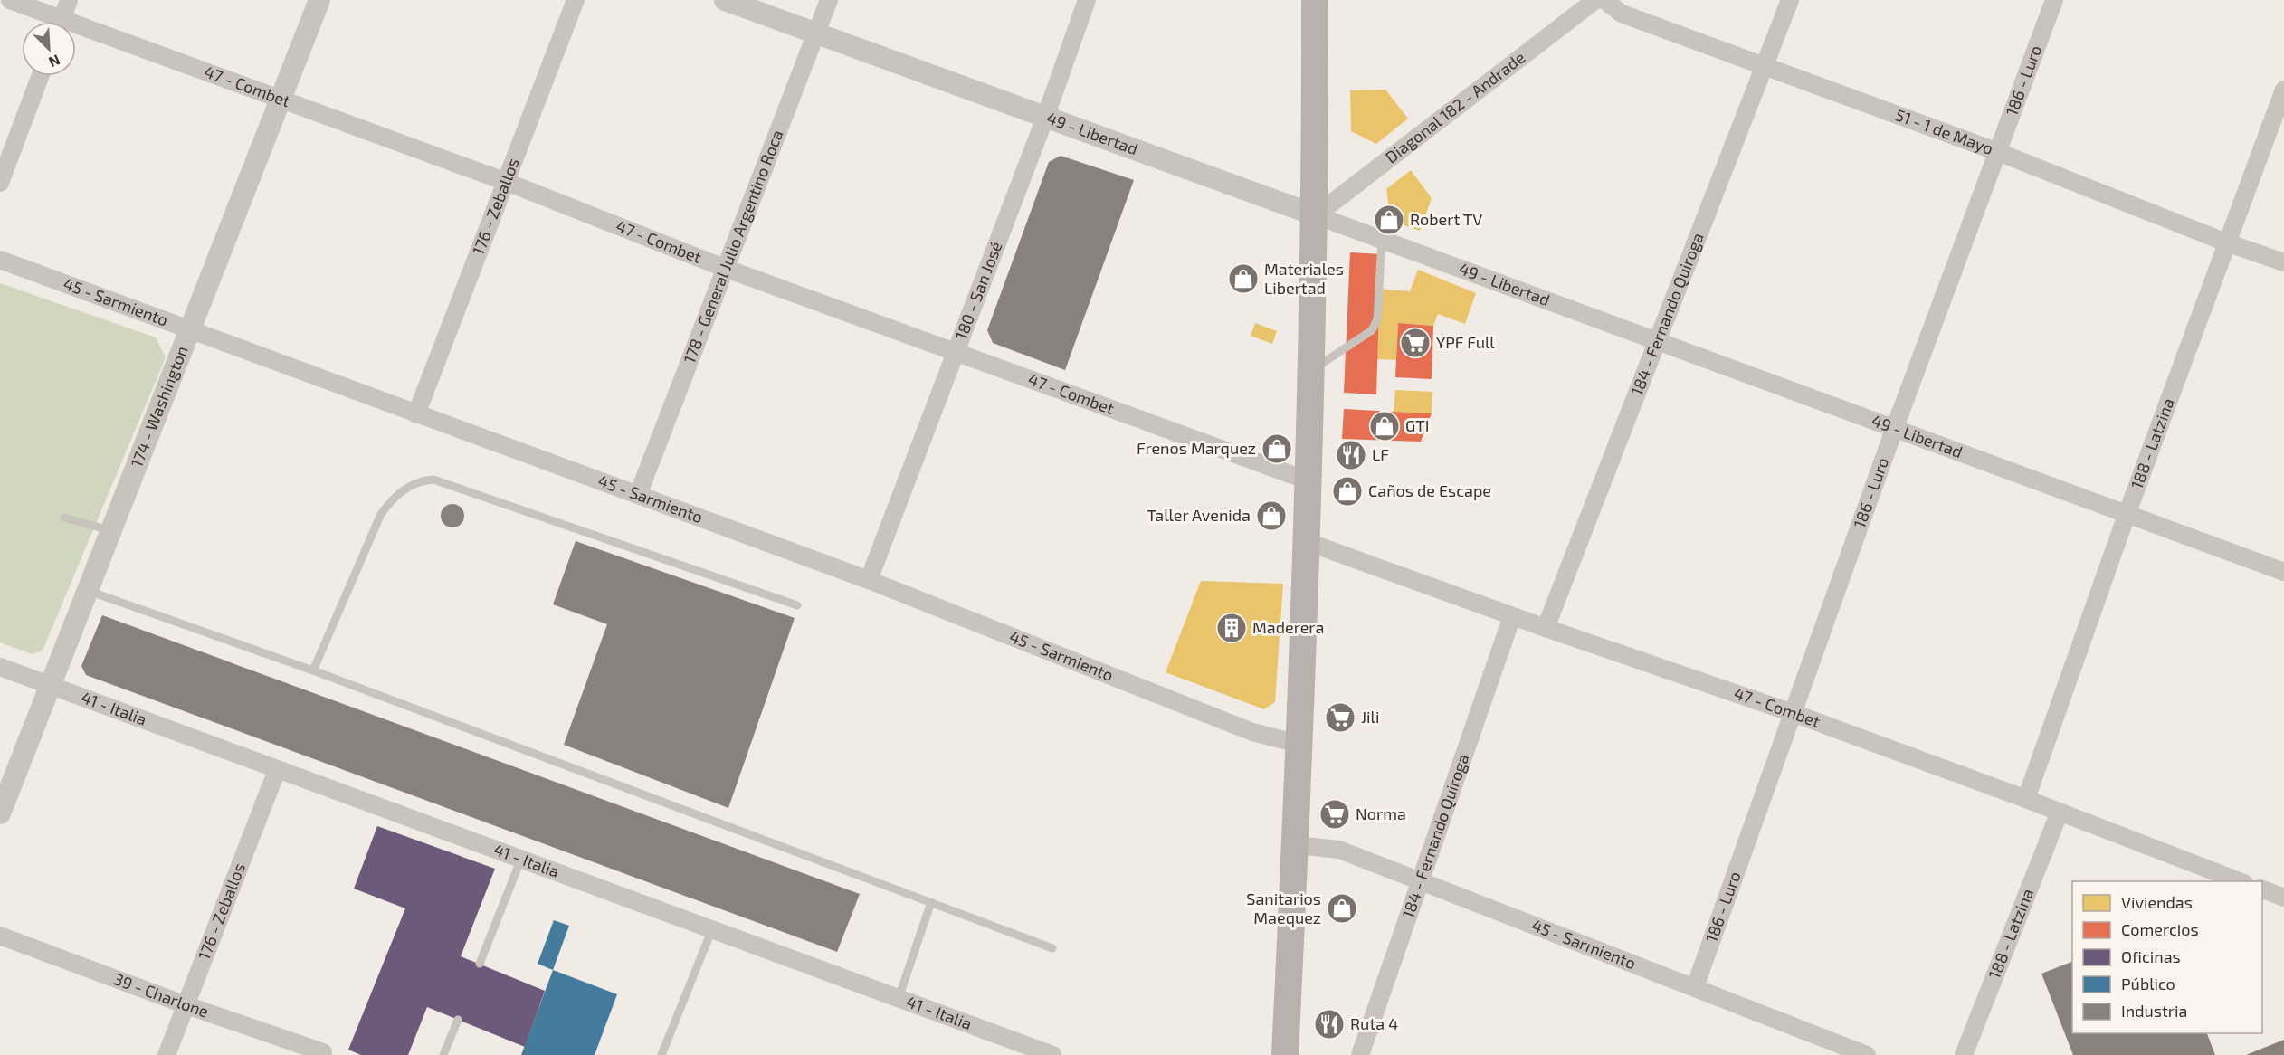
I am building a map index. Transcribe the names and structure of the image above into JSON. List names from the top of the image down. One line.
{"streets":{"street":["186 - Luro","47 - Combet","Diagonal 182 - Andrade","51 - 1 de Mayo","49 - Libertad","176 - Zeballos","178 - General Julio Argentino Roca","180 - San José","45 - Sarmiento","184 - Fernando Quiroga","174 - Washington","188 - Latzina","41 - Italia","39 - Charlone"]},"crossings":[["186 - Luro","47 - Combet"],["186 - Luro","51 - 1 de Mayo"],["186 - Luro","49 - Libertad"],["186 - Luro","45 - Sarmiento"],["47 - Combet","176 - Zeballos"],["47 - Combet","178 - General Julio Argentino Roca"],["47 - Combet","180 - San José"],["47 - Combet","184 - Fernando Quiroga"],["47 - Combet","174 - Washington"],["47 - Combet","188 - Latzina"],["Diagonal 182 - Andrade","49 - Libertad"],["51 - 1 de Mayo","184 - Fernando Quiroga"],["51 - 1 de Mayo","188 - Latzina"],["49 - Libertad","178 - General Julio Argentino Roca"],["49 - Libertad","180 - San José"],["49 - Libertad","184 - Fernando Quiroga"],["49 - Libertad","188 - Latzina"],["176 - Zeballos","45 - Sarmiento"],["176 - Zeballos","41 - Italia"],["176 - Zeballos","39 - Charlone"],["178 - General Julio Argentino Roca","45 - Sarmiento"],["180 - San José","45 - Sarmiento"],["45 - Sarmiento","184 - Fernando Quiroga"],["45 - Sarmiento","174 - Washington"],["174 - Washington","41 - Italia"]],"places":{"shop":["Robert TV","Materiales Libertad","GTI","Frenos Marquez","Caños de Escape","Taller Avenida","Sanitarios Maequez"],"supermarket":["YPF Full","Jili","Norma"],"restaurant":["LF","Ruta 4"],"building":["Maderera"]},"legend":["Viviendas","Comercios","Oficinas","Público","Industria"],"north":"bottom right"}
